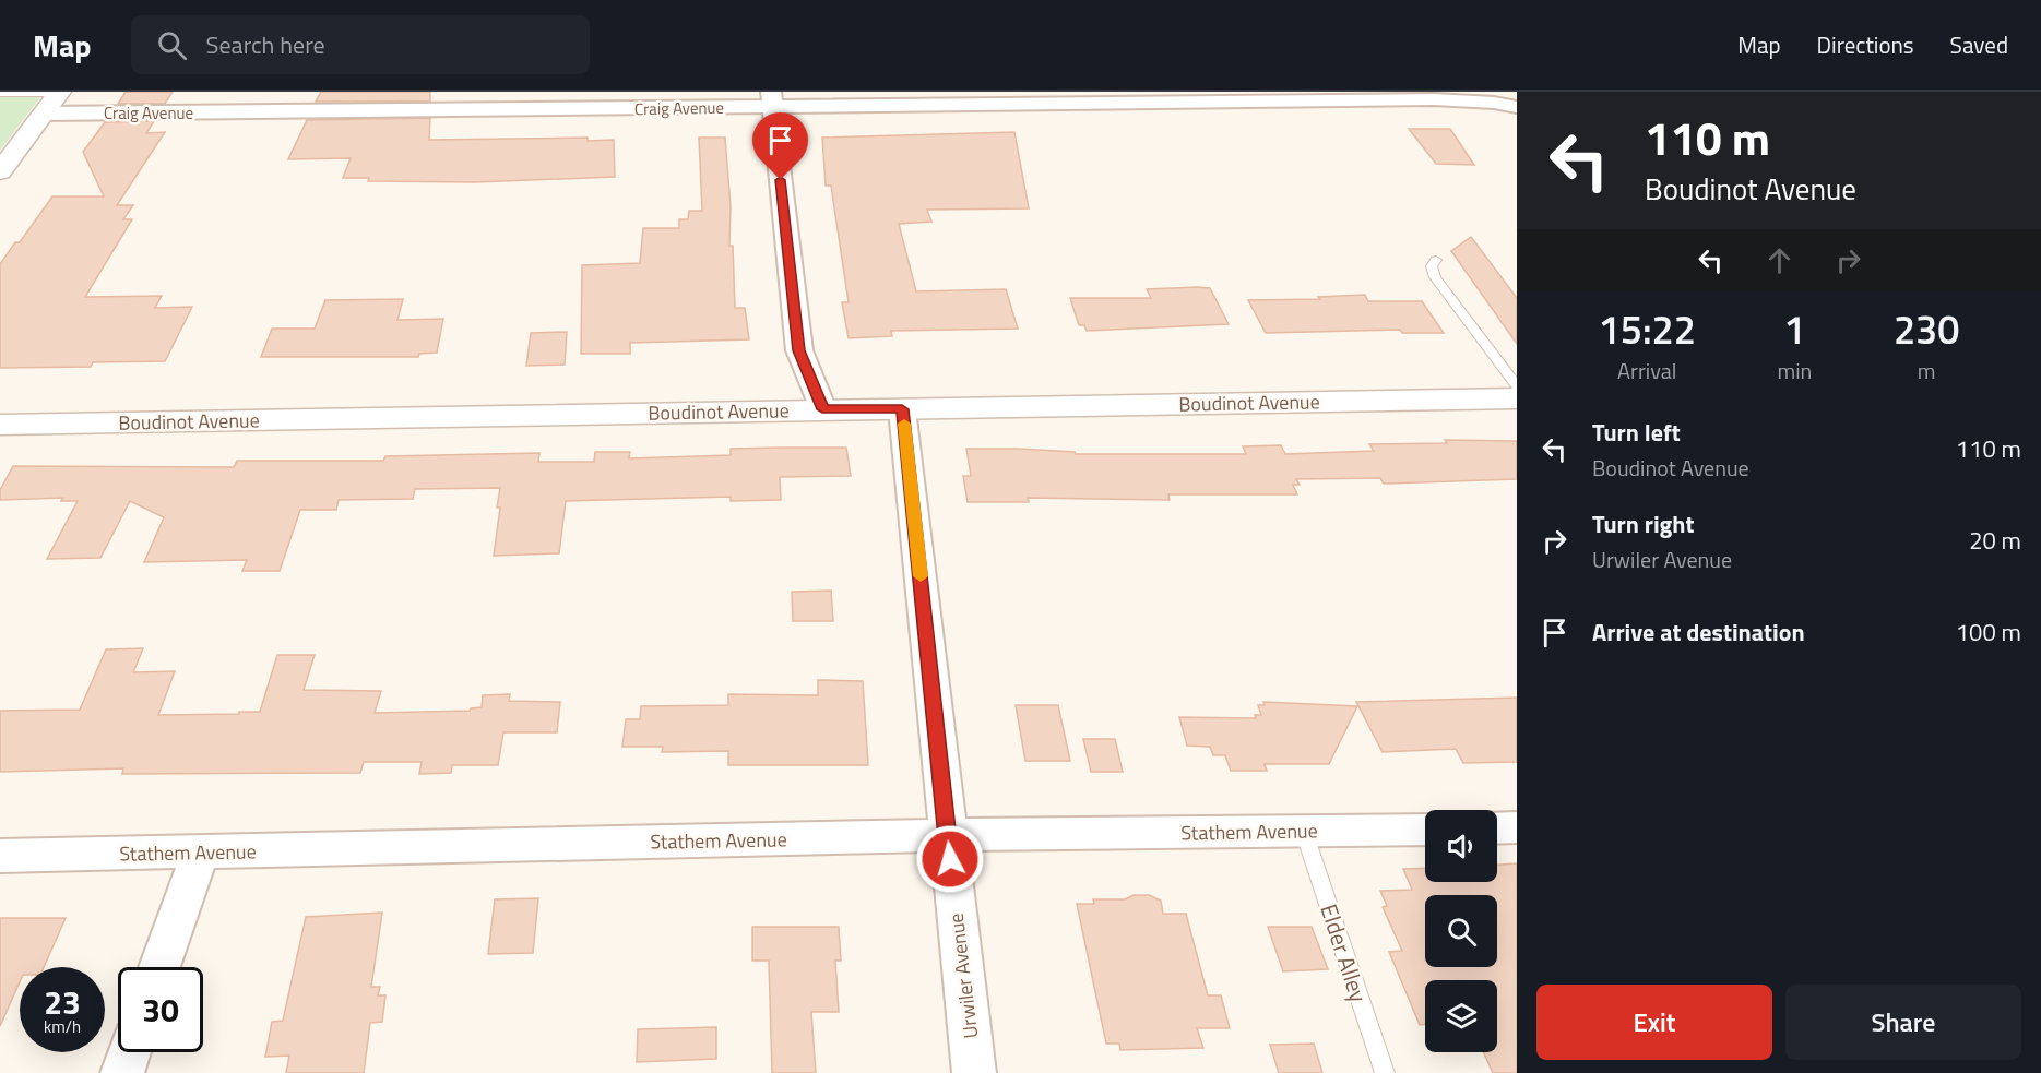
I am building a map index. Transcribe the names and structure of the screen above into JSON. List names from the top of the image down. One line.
{"streets":{"street":["Craig Avenue","Boudinot Avenue","Stathem Avenue","Urwiler Avenue"],"lane":["Elder Alley"]},"crossings":[["Boudinot Avenue","Urwiler Avenue"],["Stathem Avenue","Elder Alley"],["Stathem Avenue","Urwiler Avenue"]],"page":{"header":"Map","search":"Search here","nav":["Map","Directions","Saved"],"turn":["110 m","Boudinot Avenue"],"eta":["15:22","Arrival","1","min","230","m"],"list":[{"name":"Turn left","note":"Boudinot Avenue","value":"110 m"},{"name":"Turn right","note":"Urwiler Avenue","value":"20 m"},{"name":"Arrive at destination","value":"100 m"}],"speed":"23 km/h","limit":"30","buttons":["Exit","Share"]}}
